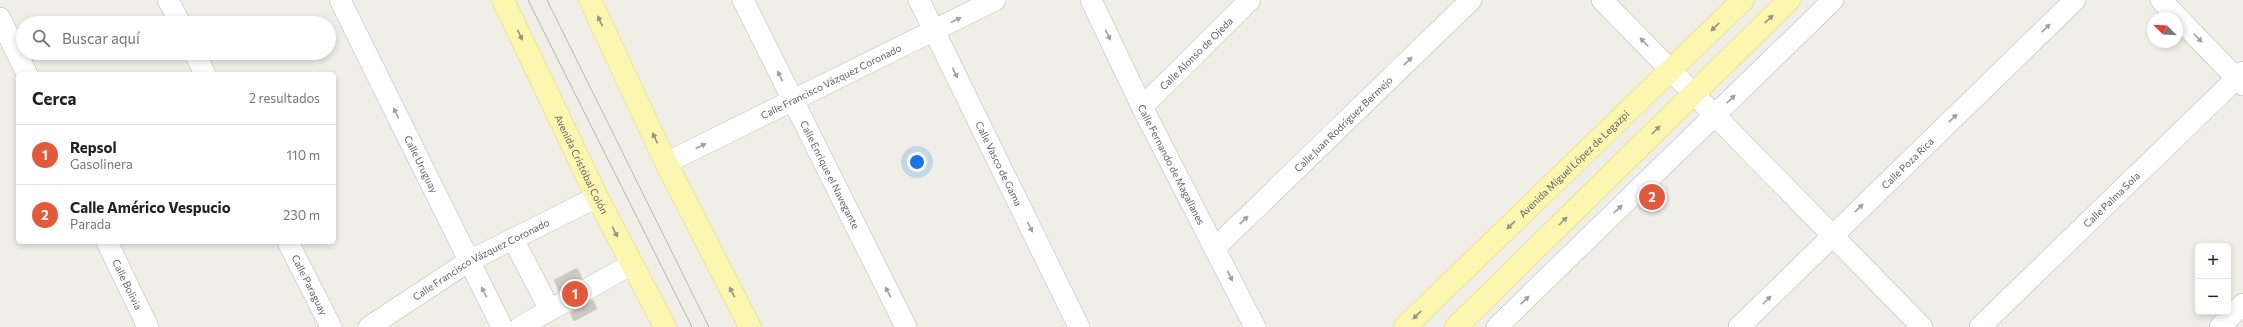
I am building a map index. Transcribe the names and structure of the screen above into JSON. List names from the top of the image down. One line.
{"streets":{"main road":["Avenida Miguel López de Legazpi","Avenida Cristóbal Colón"],"street":["Calle Alonso de Ojeda","Calle Francisco Vázquez Coronado","Calle Juan Rodríguez Bermejo","Calle Vasco de Gama","Calle Poza Rica","Calle Uruguay","Calle Fernando de Magallanes","Calle Enrique el Navegante","Calle Palma Sola","Calle Bolivia","Calle Paraguay"]},"crossings":[["Calle Alonso de Ojeda","Calle Fernando de Magallanes"],["Calle Francisco Vázquez Coronado","Calle Vasco de Gama"],["Calle Francisco Vázquez Coronado","Calle Uruguay"],["Calle Francisco Vázquez Coronado","Avenida Cristóbal Colón"],["Calle Francisco Vázquez Coronado","Calle Enrique el Navegante"],["Calle Juan Rodríguez Bermejo","Calle Fernando de Magallanes"]],"one_way":["Calle Juan Rodríguez Bermejo","Calle Vasco de Gama","Calle Uruguay","Calle Fernando de Magallanes","Calle Enrique el Navegante"],"north":"top left","page":{"search":"Buscar aquí","heading":["Cerca","2 resultados"],"list":[{"mark":"1","name":"Repsol","note":"Gasolinera","value":"110 m"},{"mark":"2","name":"Calle Américo Vespucio","note":"Parada","value":"230 m"}],"pins":["2","1"],"map_buttons":["+","−"]}}
